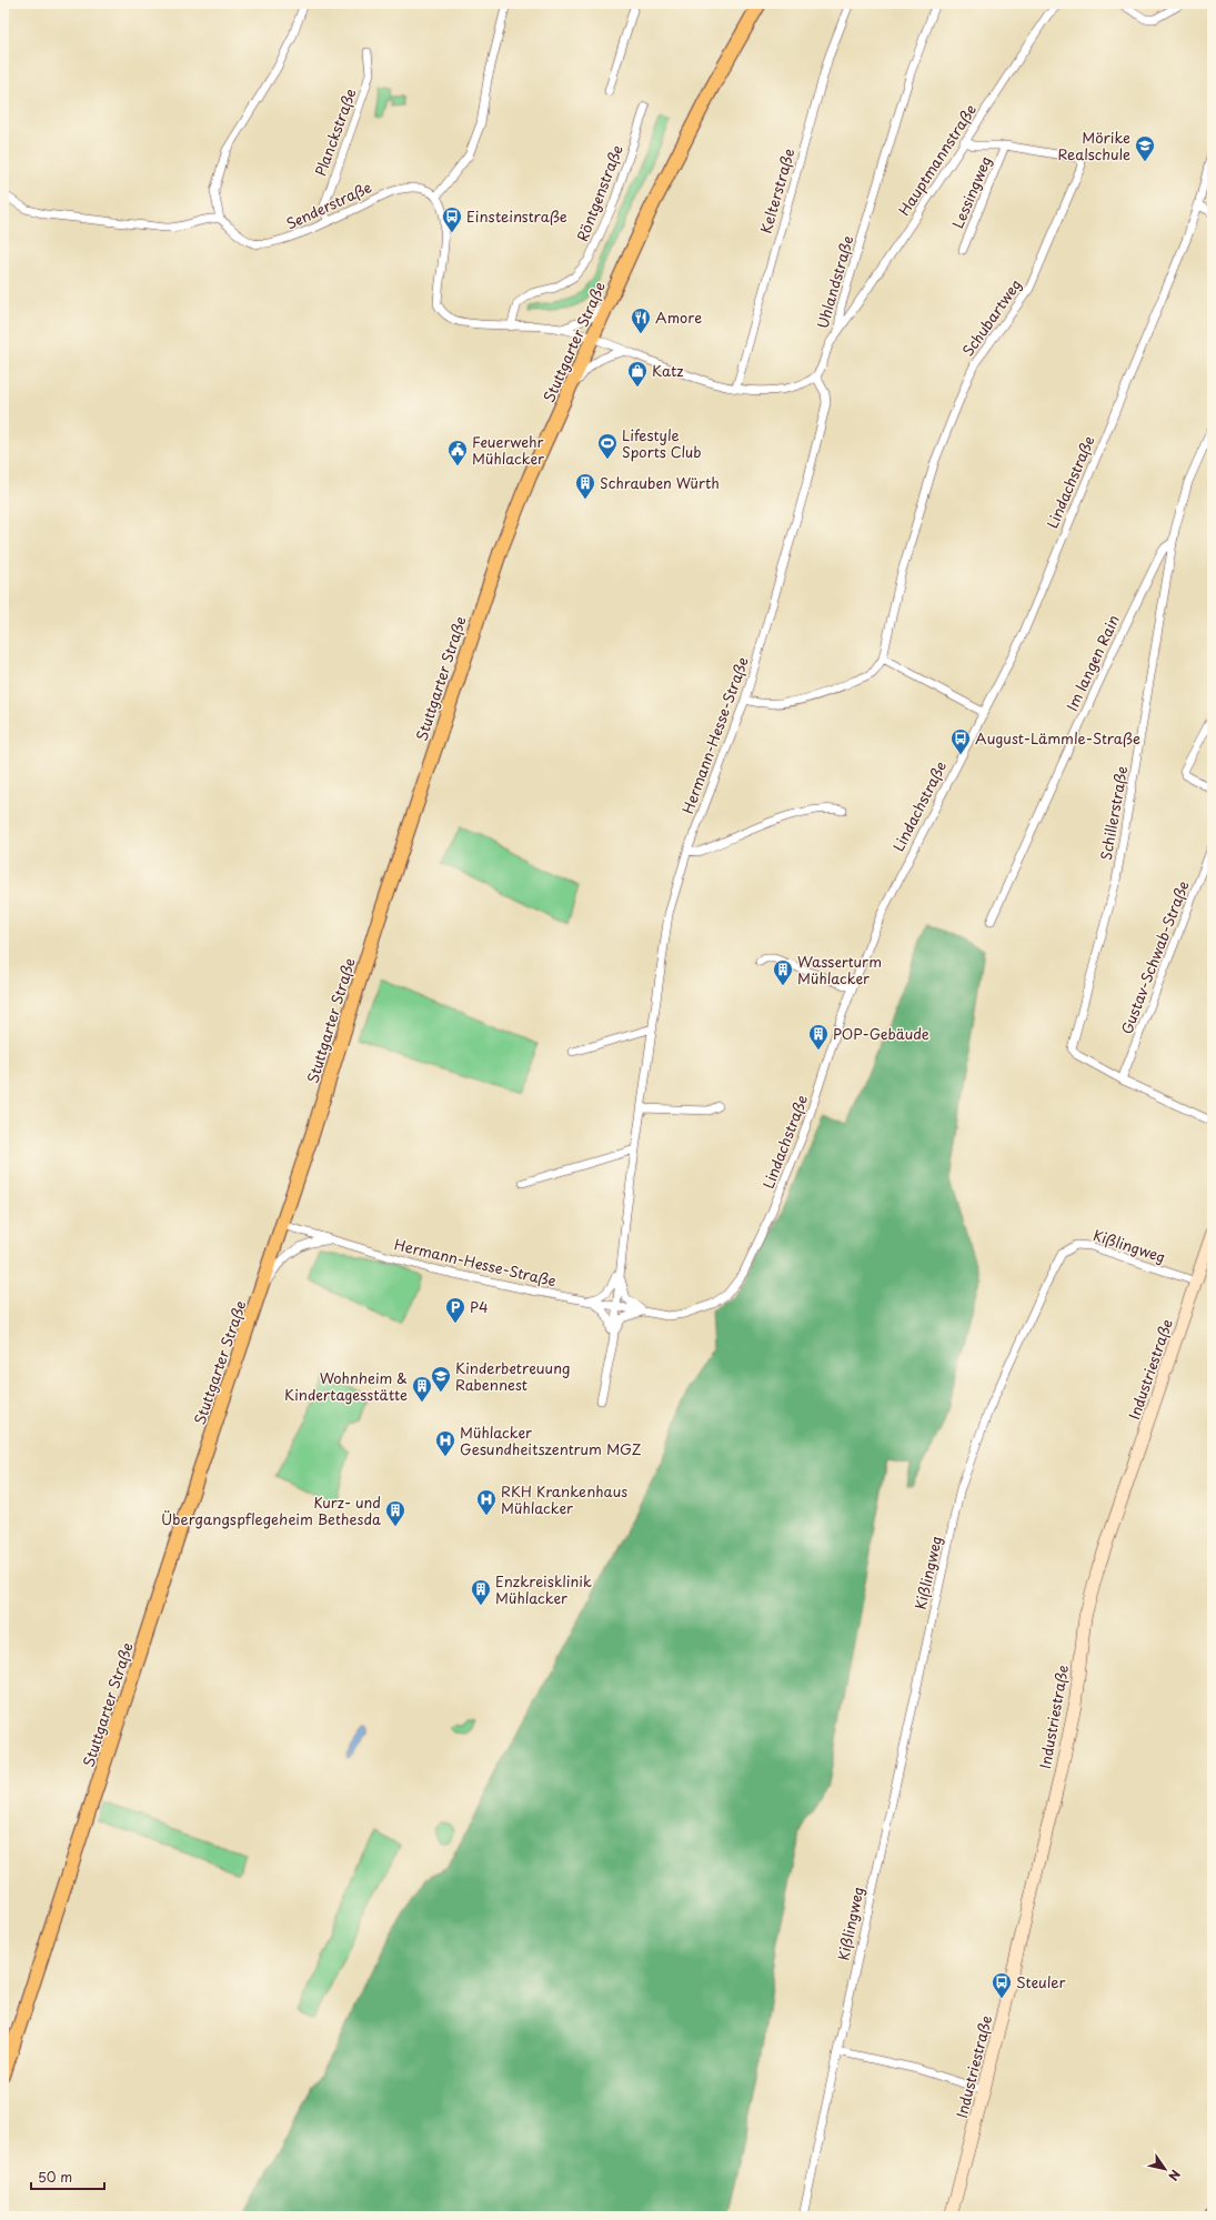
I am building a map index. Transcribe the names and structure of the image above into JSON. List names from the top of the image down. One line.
{"streets":{"main road":["Stuttgarter Straße"],"street":["Planckstraße","Hauptmannstraße","Kelterstraße","Lessingweg","Röntgenstraße","Senderstraße","Uhlandstraße","Schubartweg","Lindachstraße","Im langen Rain","Hermann-Hesse-Straße","Schillerstraße","Gustav-Schwab-Straße","Kißlingweg","Industriestraße"]},"crossings":[["Planckstraße","Senderstraße"],["Hauptmannstraße","Uhlandstraße"],["Hauptmannstraße","Schubartweg"],["Lessingweg","Schubartweg"],["Uhlandstraße","Hermann-Hesse-Straße"],["Stuttgarter Straße","Hermann-Hesse-Straße"],["Lindachstraße","Hermann-Hesse-Straße"],["Im langen Rain","Schillerstraße"],["Schillerstraße","Gustav-Schwab-Straße"],["Kißlingweg","Industriestraße"]],"places":{"school or university":["Mörike Realschule","Kinderbetreuung Rabennest"],"bus stop":["Einsteinstraße","August-Lämmle-Straße","Steuler"],"restaurant":["Amore"],"shop":["Katz"],"sports":["Lifestyle Sports Club"],"public building":["Feuerwehr Mühlacker"],"building":["Schrauben Würth","Wasserturm Mühlacker","POP-Gebäude","Wohnheim & Kindertagesstätte","Kurz- und Übergangspflegeheim Bethesda","Enzkreisklinik Mühlacker"],"parking":["P4"],"hospital":["Mühlacker Gesundheitszentrum MGZ","RKH Krankenhaus Mühlacker"]},"scale_bar":"50 m","north":"bottom right"}
